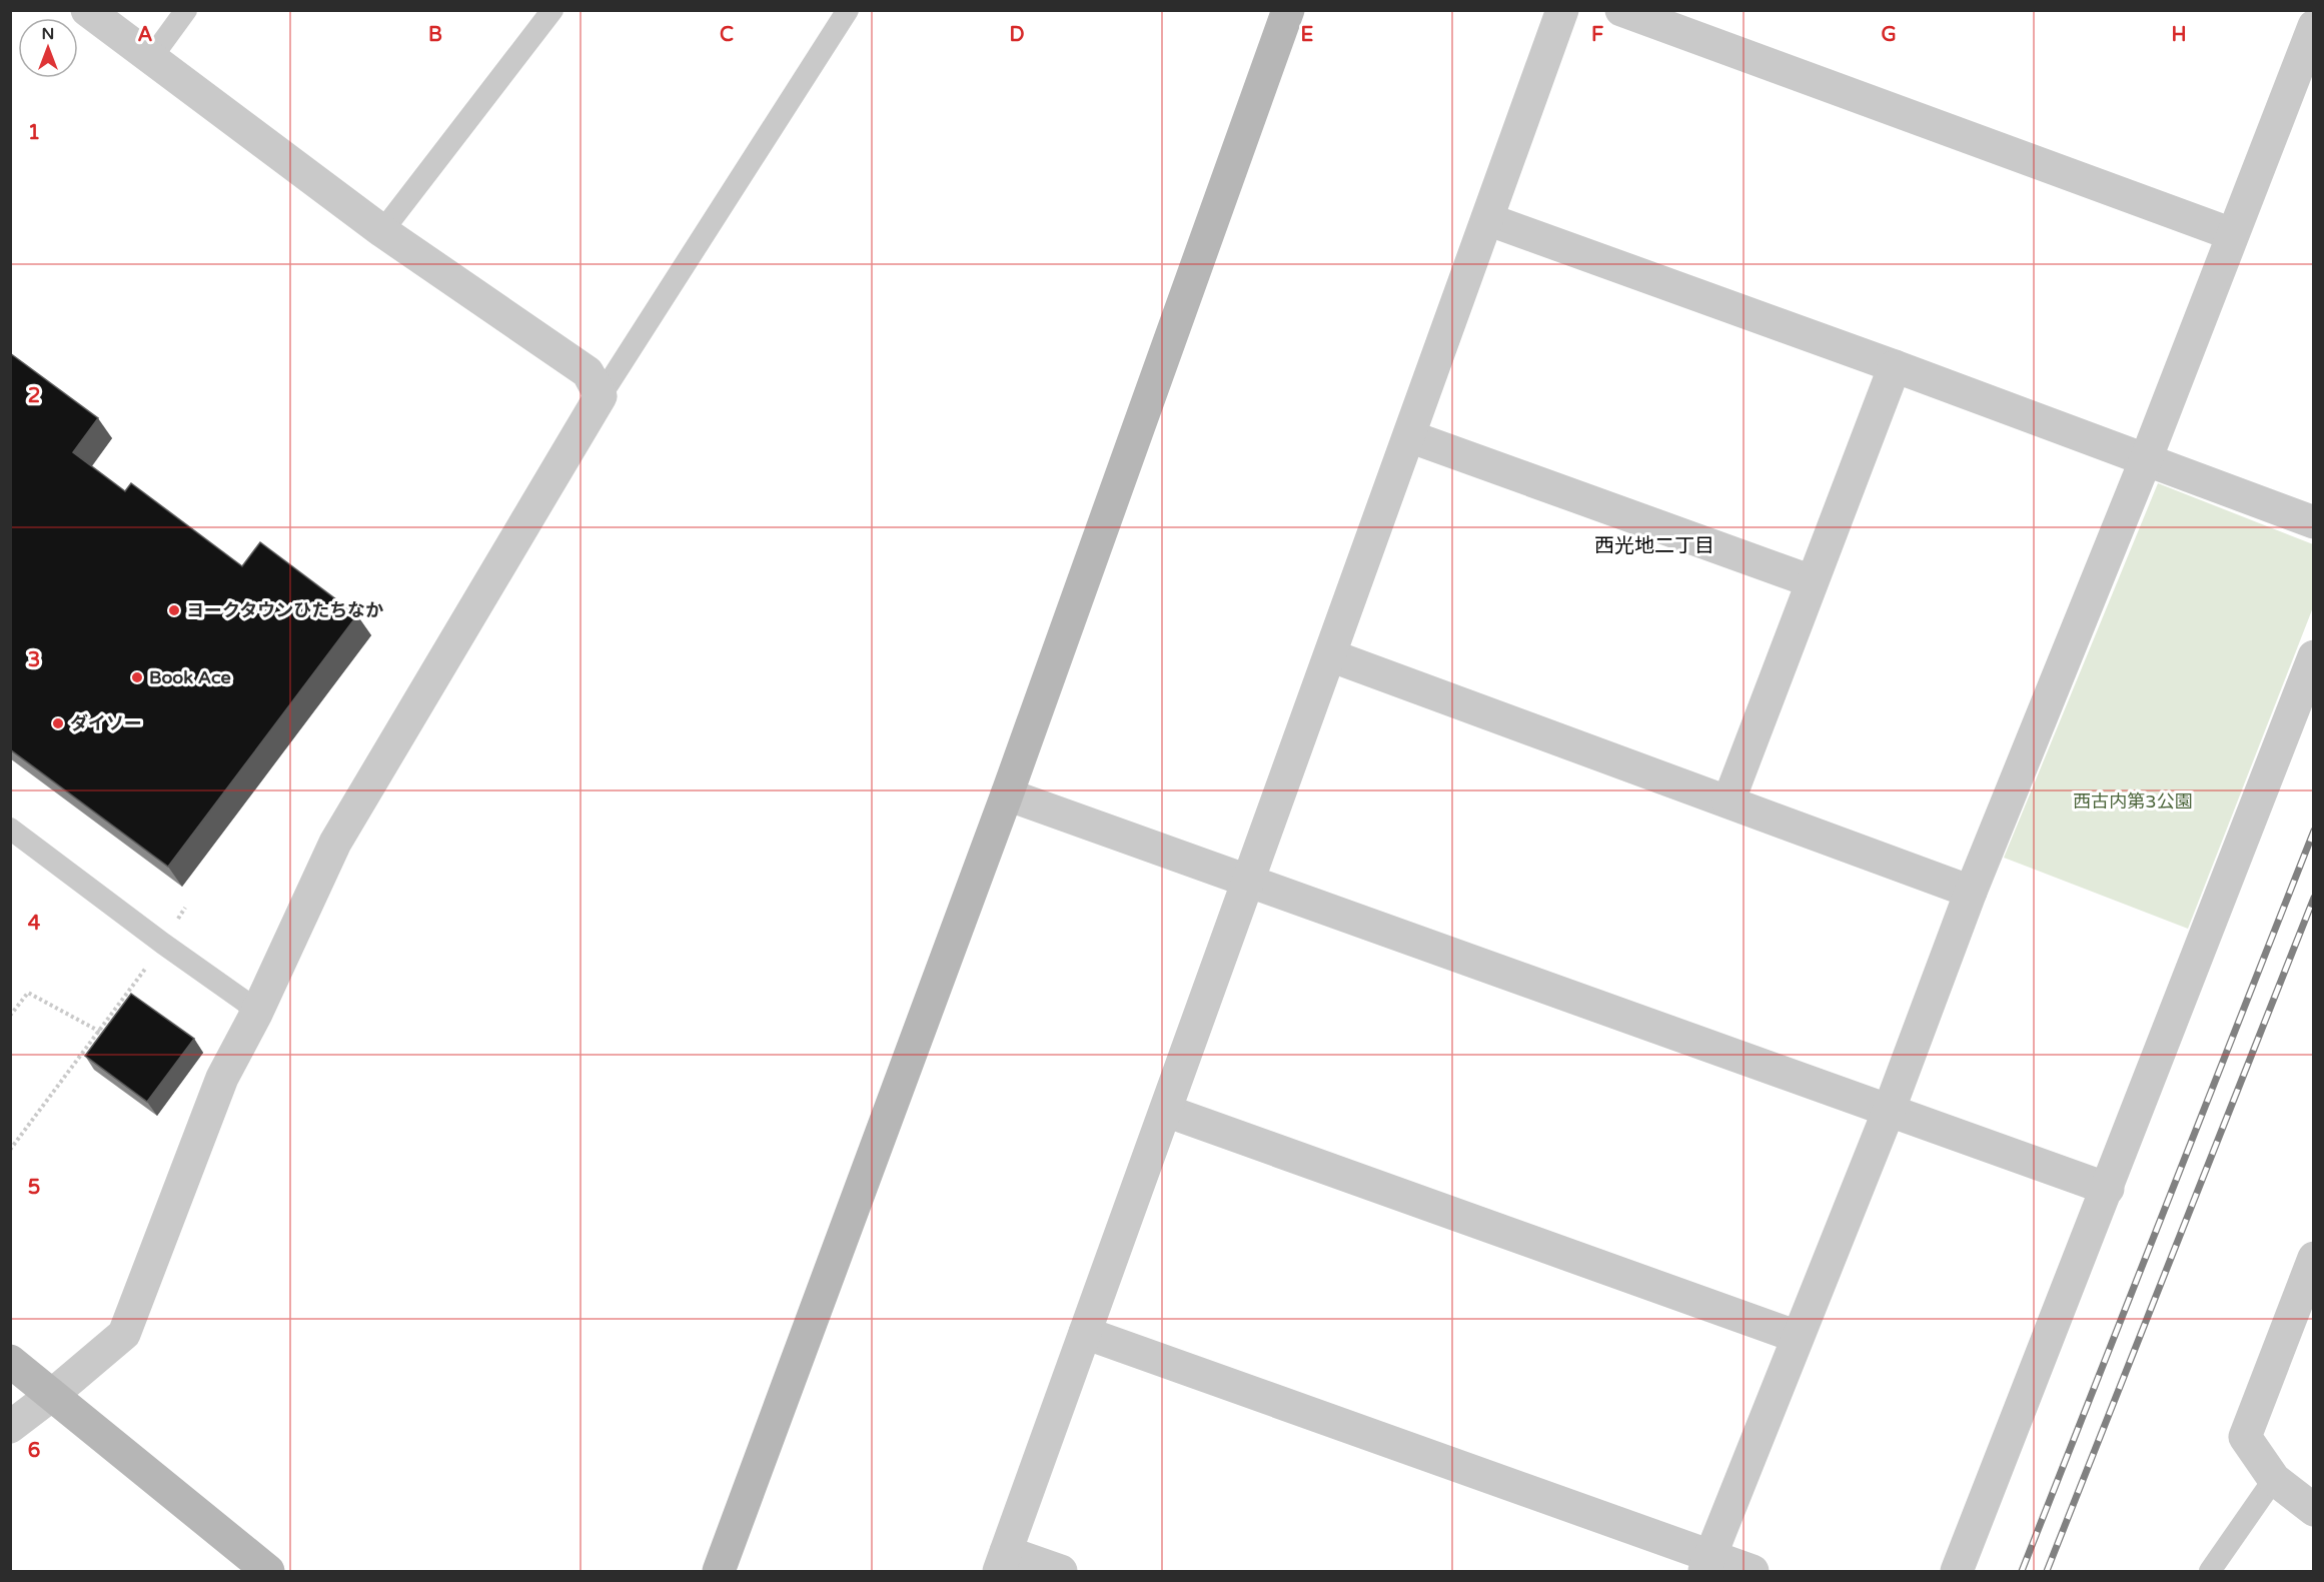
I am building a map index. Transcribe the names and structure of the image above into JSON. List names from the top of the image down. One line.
{"districts":["西光地二丁目"],"parks":["西古内第3公園"],"places":["ヨークタウンひたちなか","Book Ace","ダイソー"],"north":"top","grid":{"columns":["A","B","C","D","E","F","G","H"],"rows":["1","2","3","4","5","6"]}}
